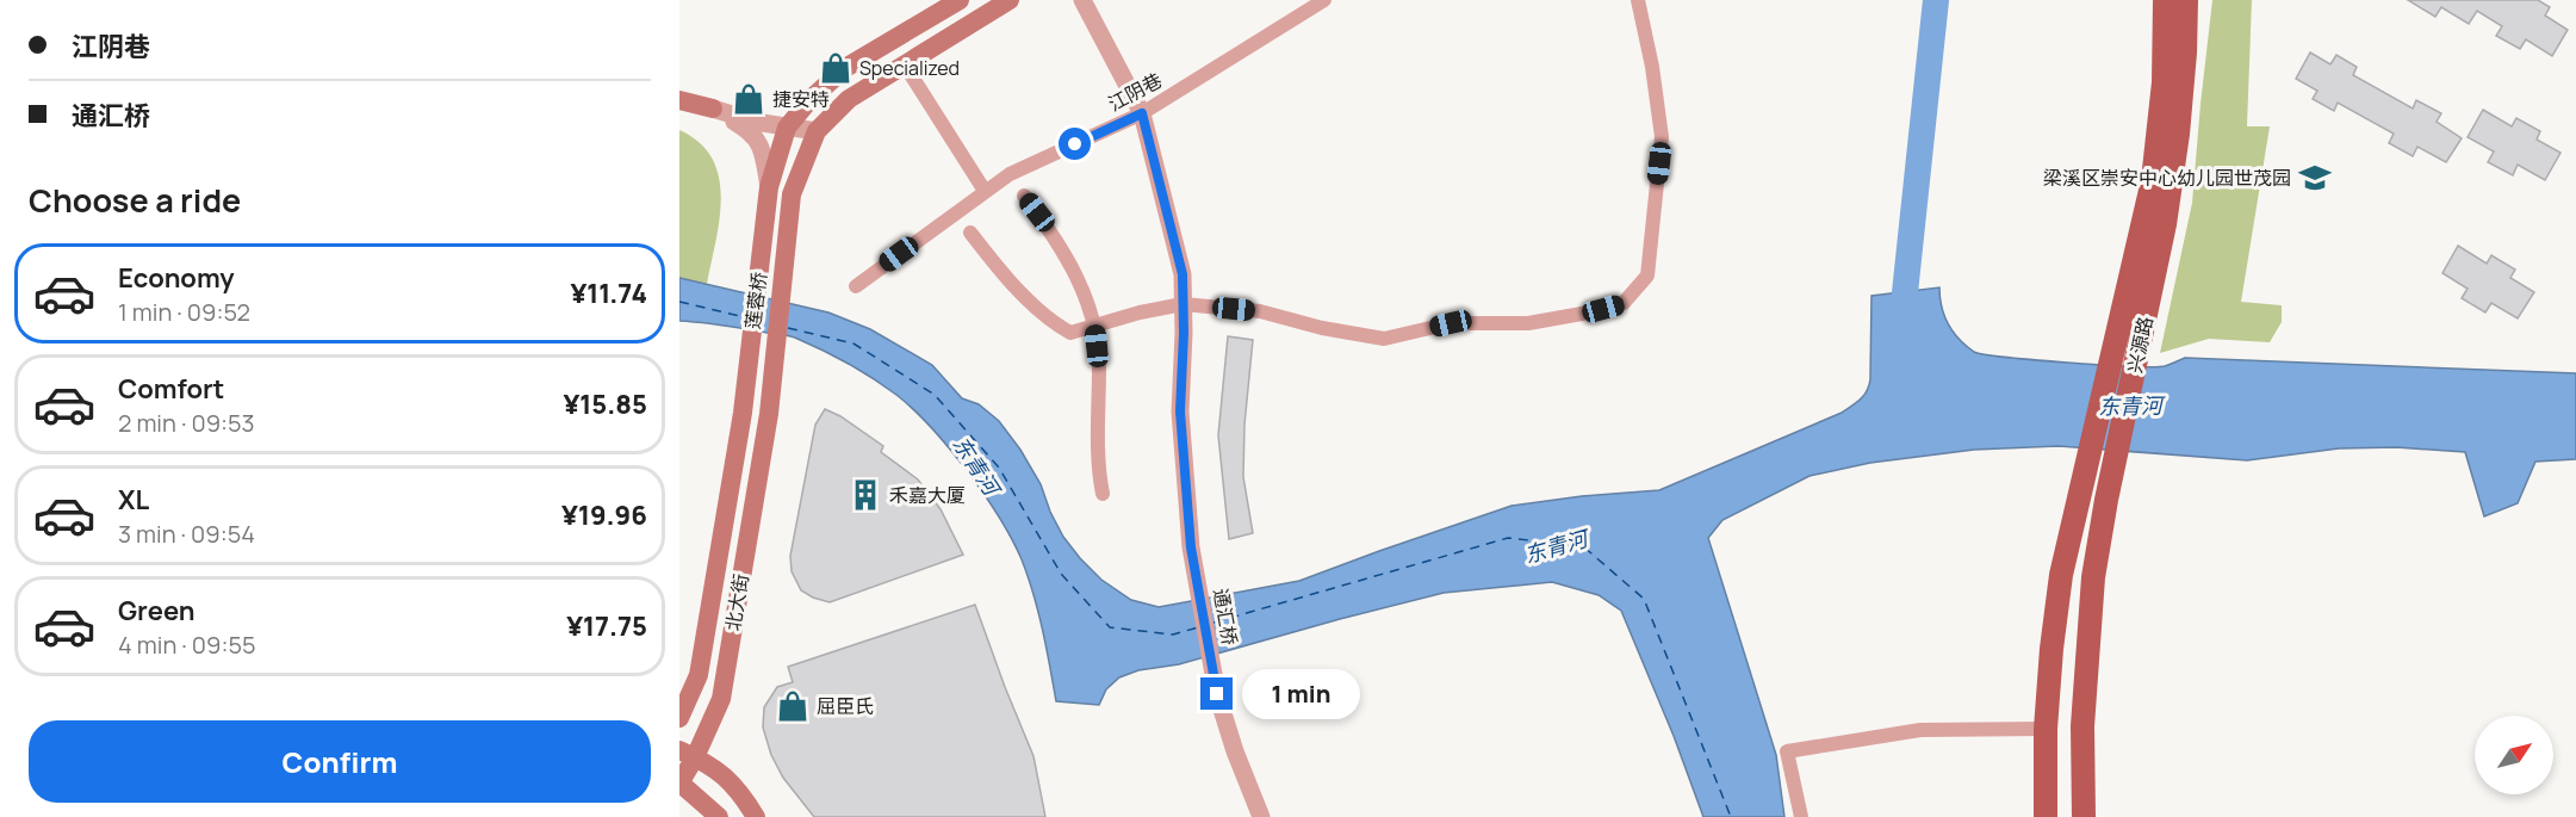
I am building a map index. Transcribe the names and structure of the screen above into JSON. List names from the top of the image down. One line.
{"streets":{"main road":["莲蓉桥","兴源路","北大街"],"street":["江阴巷","通汇桥"]},"crossings":[["江阴巷","通汇桥"],["莲蓉桥","北大街"]],"water":["东青河"],"places":{"shop":["Specialized","捷安特","屈臣氏"],"school or university":["梁溪区崇安中心幼儿园世茂园"],"building":["禾嘉大厦"]},"north":"top right","page":{"banner":["江阴巷","通汇桥"],"heading":"Choose a ride","list":[{"name":"Economy","note":"1 min · 09:52","value":"¥11.74"},{"name":"Comfort","note":"2 min · 09:53","value":"¥15.85"},{"name":"XL","note":"3 min · 09:54","value":"¥19.96"},{"name":"Green","note":"4 min · 09:55","value":"¥17.75"}],"bubble":"1 min","buttons":"Confirm"}}
